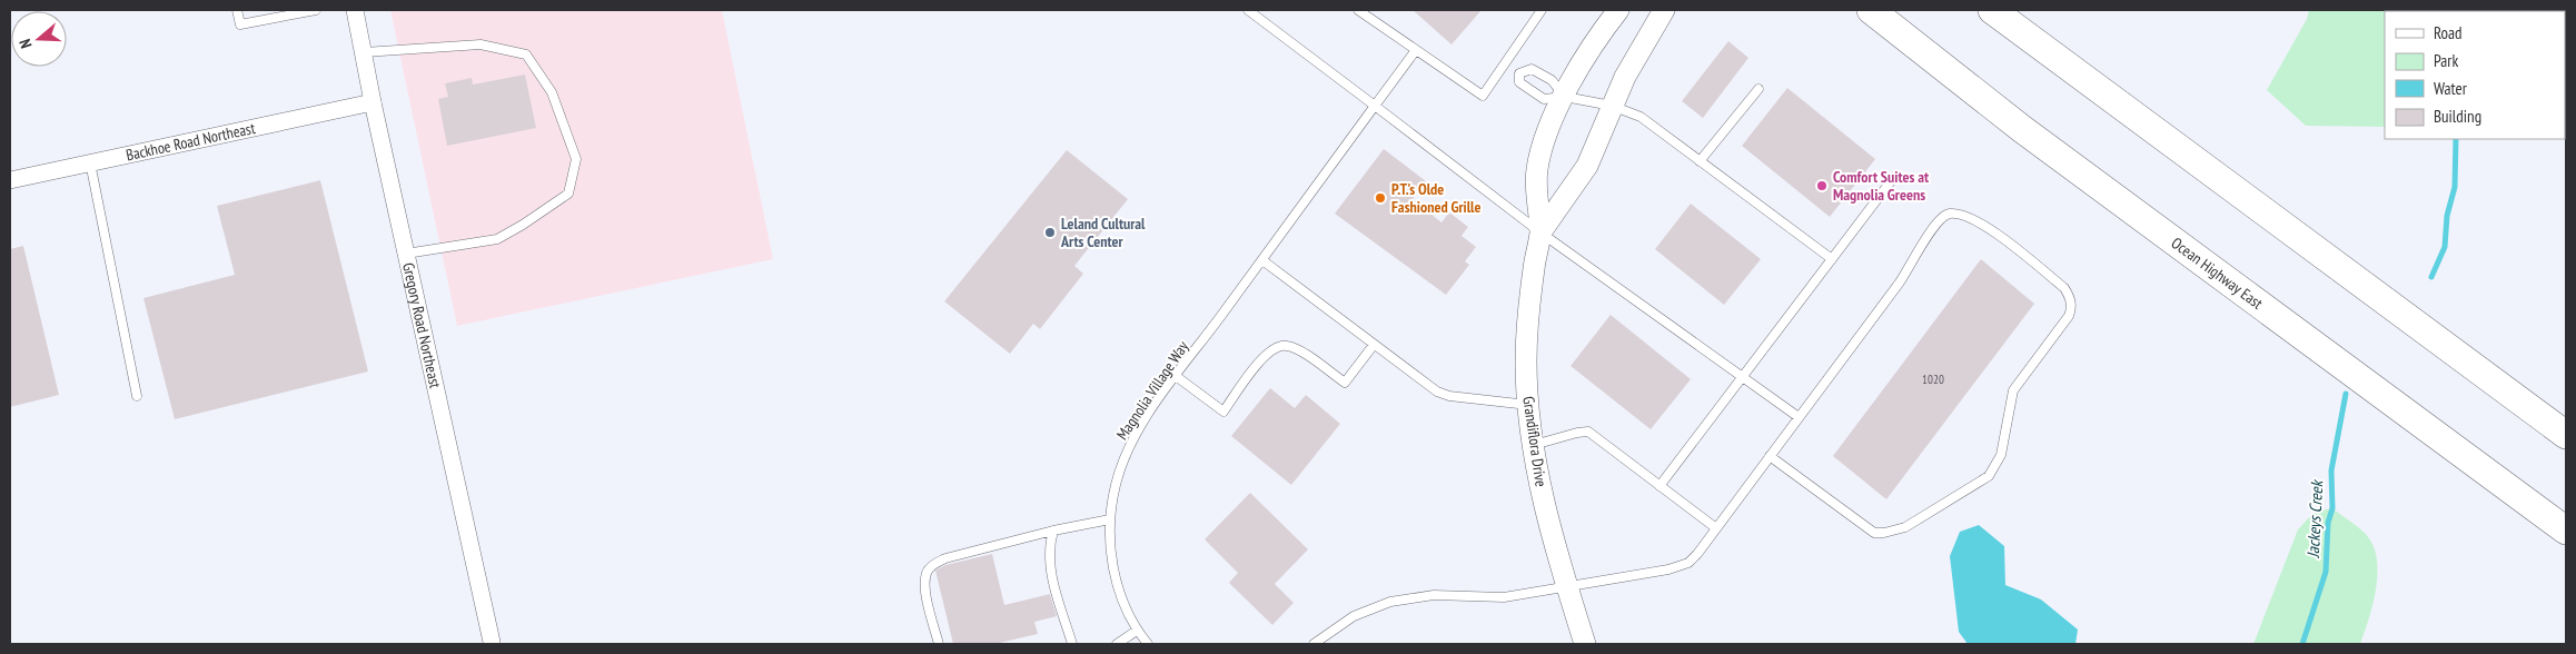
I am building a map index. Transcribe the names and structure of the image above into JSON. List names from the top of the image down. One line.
{"streets":{"highway":["Ocean Highway East"],"street":["Backhoe Road Northeast","Gregory Road Northeast","Grandiflora Drive"],"lane":["Magnolia Village Way"]},"crossings":[["Backhoe Road Northeast","Gregory Road Northeast"]],"water":["Jackeys Creek"],"places":["Comfort Suites at Magnolia Greens","P.T.'s Olde Fashioned Grille","Leland Cultural Arts Center"],"house_numbers":["1020"],"legend":["Road","Park","Water","Building"],"north":"left"}
